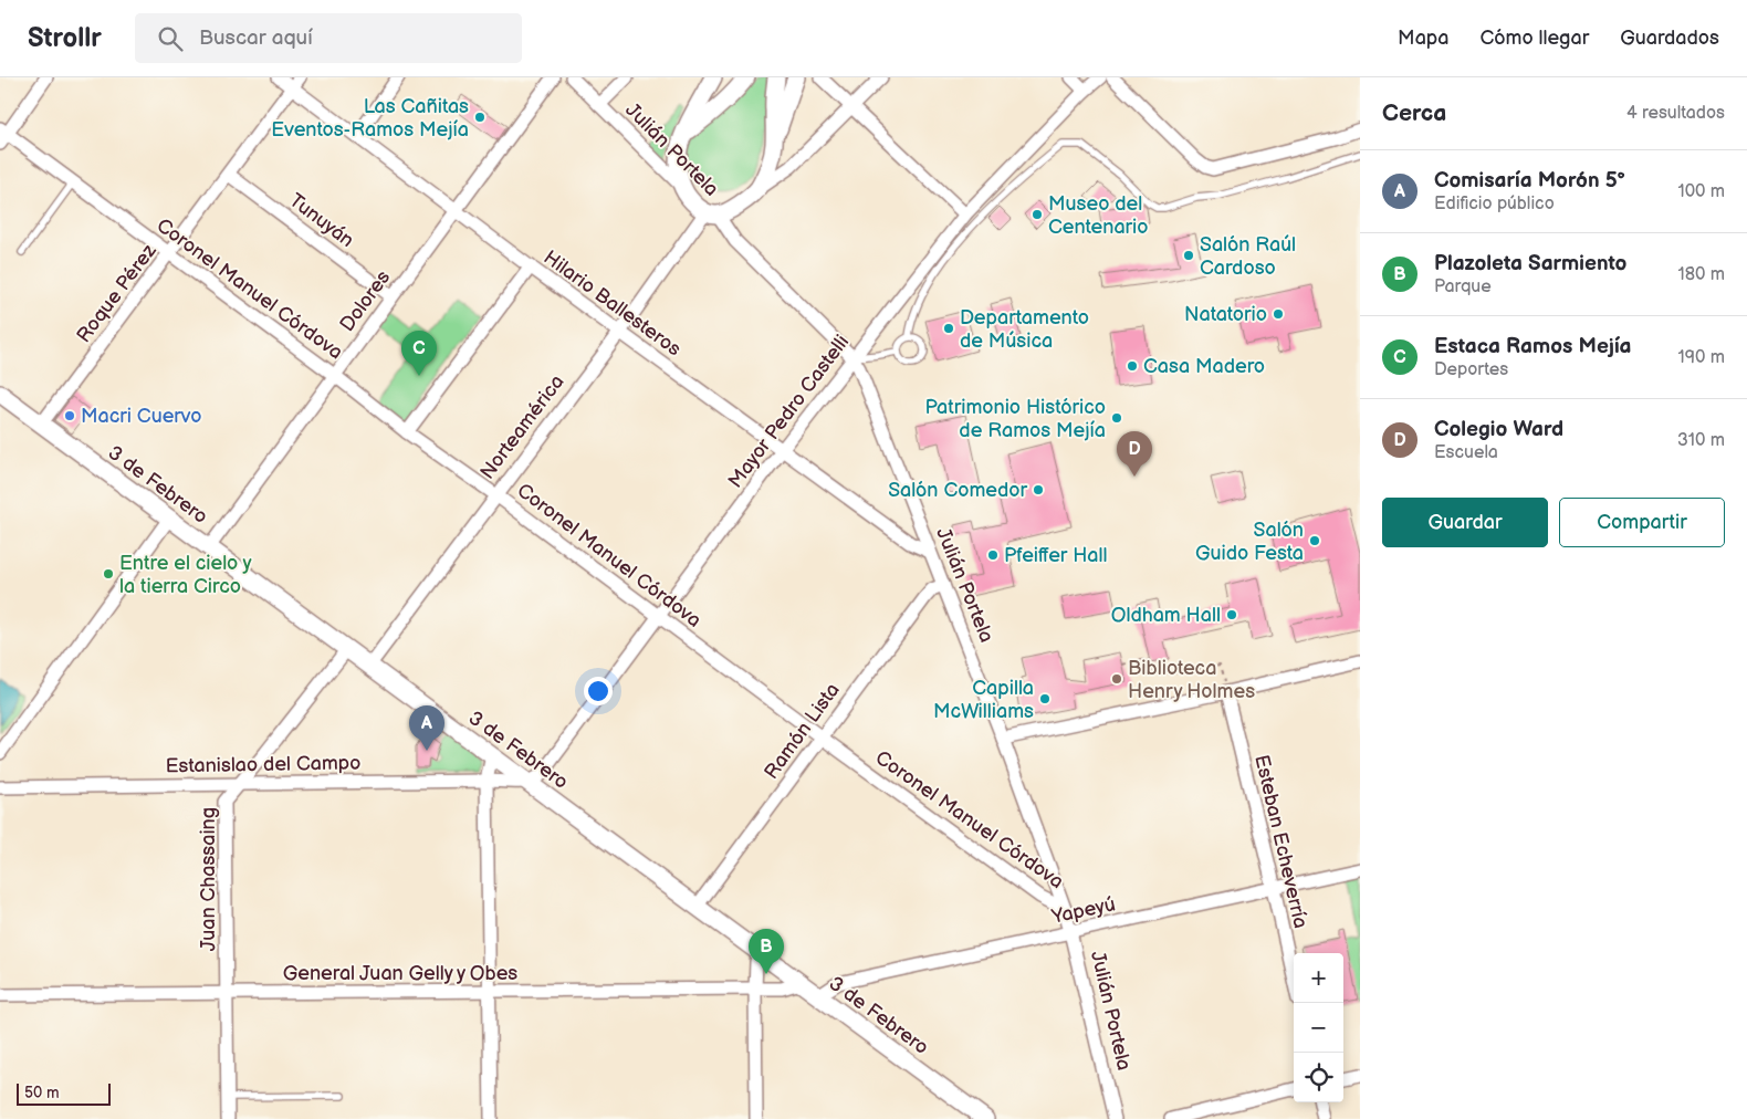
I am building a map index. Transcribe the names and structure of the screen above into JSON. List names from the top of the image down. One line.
{"streets":{"main road":["Julián Portela","Norteamérica","3 de Febrero"],"street":["Tunuyán","Coronel Manuel Córdova","Roque Pérez","Dolores","Hilario Ballesteros","Mayor Pedro Castelli","Ramón Lista","Estanislao del Campo","Esteban Echeverría","Juan Chassaing","Yapeyú","General Juan Gelly y Obes"]},"crossings":[["Julián Portela","Coronel Manuel Córdova"],["Julián Portela","Hilario Ballesteros"],["Julián Portela","Mayor Pedro Castelli"],["Julián Portela","Norteamérica"],["Julián Portela","Ramón Lista"],["Julián Portela","Yapeyú"],["Tunuyán","Roque Pérez"],["Tunuyán","Dolores"],["Coronel Manuel Córdova","Roque Pérez"],["Coronel Manuel Córdova","Dolores"],["Coronel Manuel Córdova","Mayor Pedro Castelli"],["Coronel Manuel Córdova","Norteamérica"],["Coronel Manuel Córdova","Ramón Lista"],["Roque Pérez","Hilario Ballesteros"],["Roque Pérez","3 de Febrero"],["Dolores","Hilario Ballesteros"],["Dolores","3 de Febrero"],["Hilario Ballesteros","Mayor Pedro Castelli"],["Hilario Ballesteros","Norteamérica"],["Mayor Pedro Castelli","3 de Febrero"],["Mayor Pedro Castelli","Estanislao del Campo"],["Norteamérica","3 de Febrero"],["3 de Febrero","Ramón Lista"],["3 de Febrero","Estanislao del Campo"],["3 de Febrero","Juan Chassaing"],["3 de Febrero","Yapeyú"],["3 de Febrero","General Juan Gelly y Obes"],["Estanislao del Campo","Juan Chassaing"],["Esteban Echeverría","Yapeyú"],["Juan Chassaing","General Juan Gelly y Obes"]],"places":["Las Cañitas Eventos-Ramos Mejía","Museo del Centenario","Salón Raúl Cardoso","Natatorio","Departamento de Música","Casa Madero","Macri Cuervo","Patrimonio Histórico de Ramos Mejía","Salón Comedor","Salón Guido Festa","Pfeiffer Hall","Entre el cielo y la tierra Circo","Oldham Hall","Biblioteca Henry Holmes","Capilla McWilliams"],"scale_bar":"50 m","page":{"header":"Strollr","search":"Buscar aquí","nav":["Mapa","Cómo llegar","Guardados"],"heading":["Cerca","4 resultados"],"list":[{"mark":"A","name":"Comisaría Morón 5°","note":"Edificio público","value":"100 m"},{"mark":"B","name":"Plazoleta Sarmiento","note":"Parque","value":"180 m"},{"mark":"C","name":"Estaca Ramos Mejía","note":"Deportes","value":"190 m"},{"mark":"D","name":"Colegio Ward","note":"Escuela","value":"310 m"}],"pins":["C","D","A","B"],"buttons":["Guardar","Compartir"],"map_buttons":["+","−"],"scale":"50 m"}}
